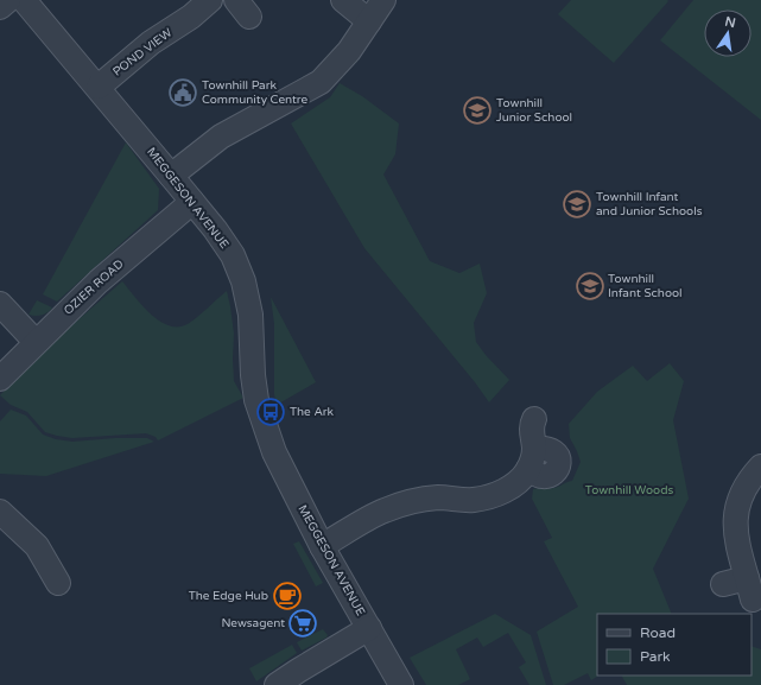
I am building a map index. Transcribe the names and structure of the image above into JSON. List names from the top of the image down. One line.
{"streets":{"street":["POND VIEW","MEGGESON AVENUE","OZIER ROAD"]},"crossings":[["POND VIEW","MEGGESON AVENUE"],["MEGGESON AVENUE","OZIER ROAD"]],"parks":["Townhill Woods"],"places":{"public building":["Townhill Park Community Centre"],"school or university":["Townhill Junior School","Townhill Infant and Junior Schools","Townhill Infant School"],"bus stop":["The Ark"],"cafe":["The Edge Hub"],"supermarket":["Newsagent"]},"legend":["Road","Park"],"north":"top"}
